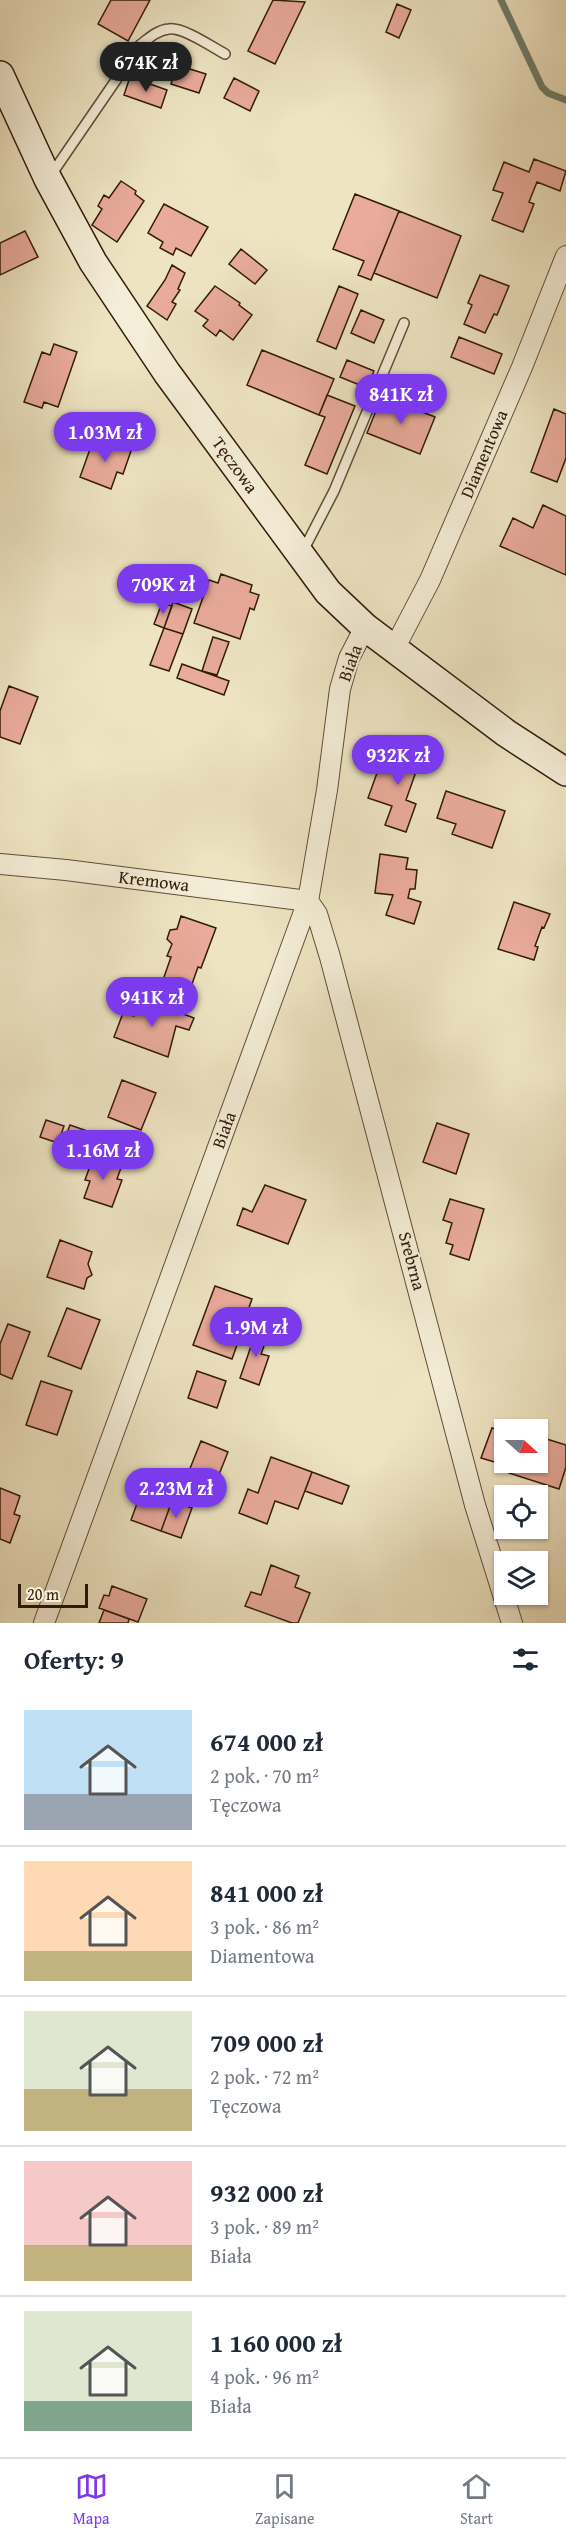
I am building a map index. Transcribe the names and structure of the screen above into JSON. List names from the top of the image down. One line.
{"streets":{"street":["Diamentowa","Tęczowa","Biała","Kremowa","Srebrna"]},"crossings":[["Diamentowa","Tęczowa"],["Tęczowa","Biała"],["Biała","Kremowa"],["Biała","Srebrna"],["Kremowa","Srebrna"]],"scale_bar":"20 m","north":"right","page":{"price":["674K zł","841K zł","1.03M zł","709K zł","932K zł","941K zł","1.16M zł","1.9M zł","2.23M zł"],"scale":"20 m","heading":"Oferty: 9","list":[{"name":"674 000 zł","note":"2 pok. · 70 m² · Tęczowa"},{"name":"841 000 zł","note":"3 pok. · 86 m² · Diamentowa"},{"name":"709 000 zł","note":"2 pok. · 72 m² · Tęczowa"},{"name":"932 000 zł","note":"3 pok. · 89 m² · Biała"},{"name":"1 160 000 zł","note":"4 pok. · 96 m² · Biała"}],"tabs":["Mapa","Zapisane","Start"]}}
